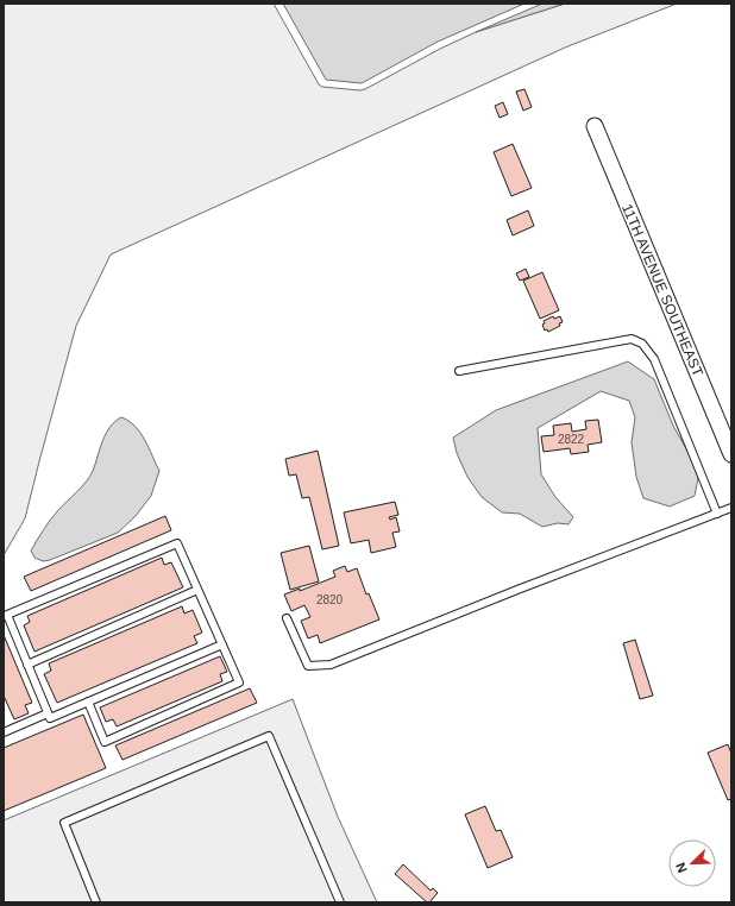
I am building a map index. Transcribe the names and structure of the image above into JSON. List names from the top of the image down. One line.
{"streets":{"street":["11TH AVENUE SOUTHEAST"]},"house_numbers":["2822","2820"],"north":"bottom left"}
